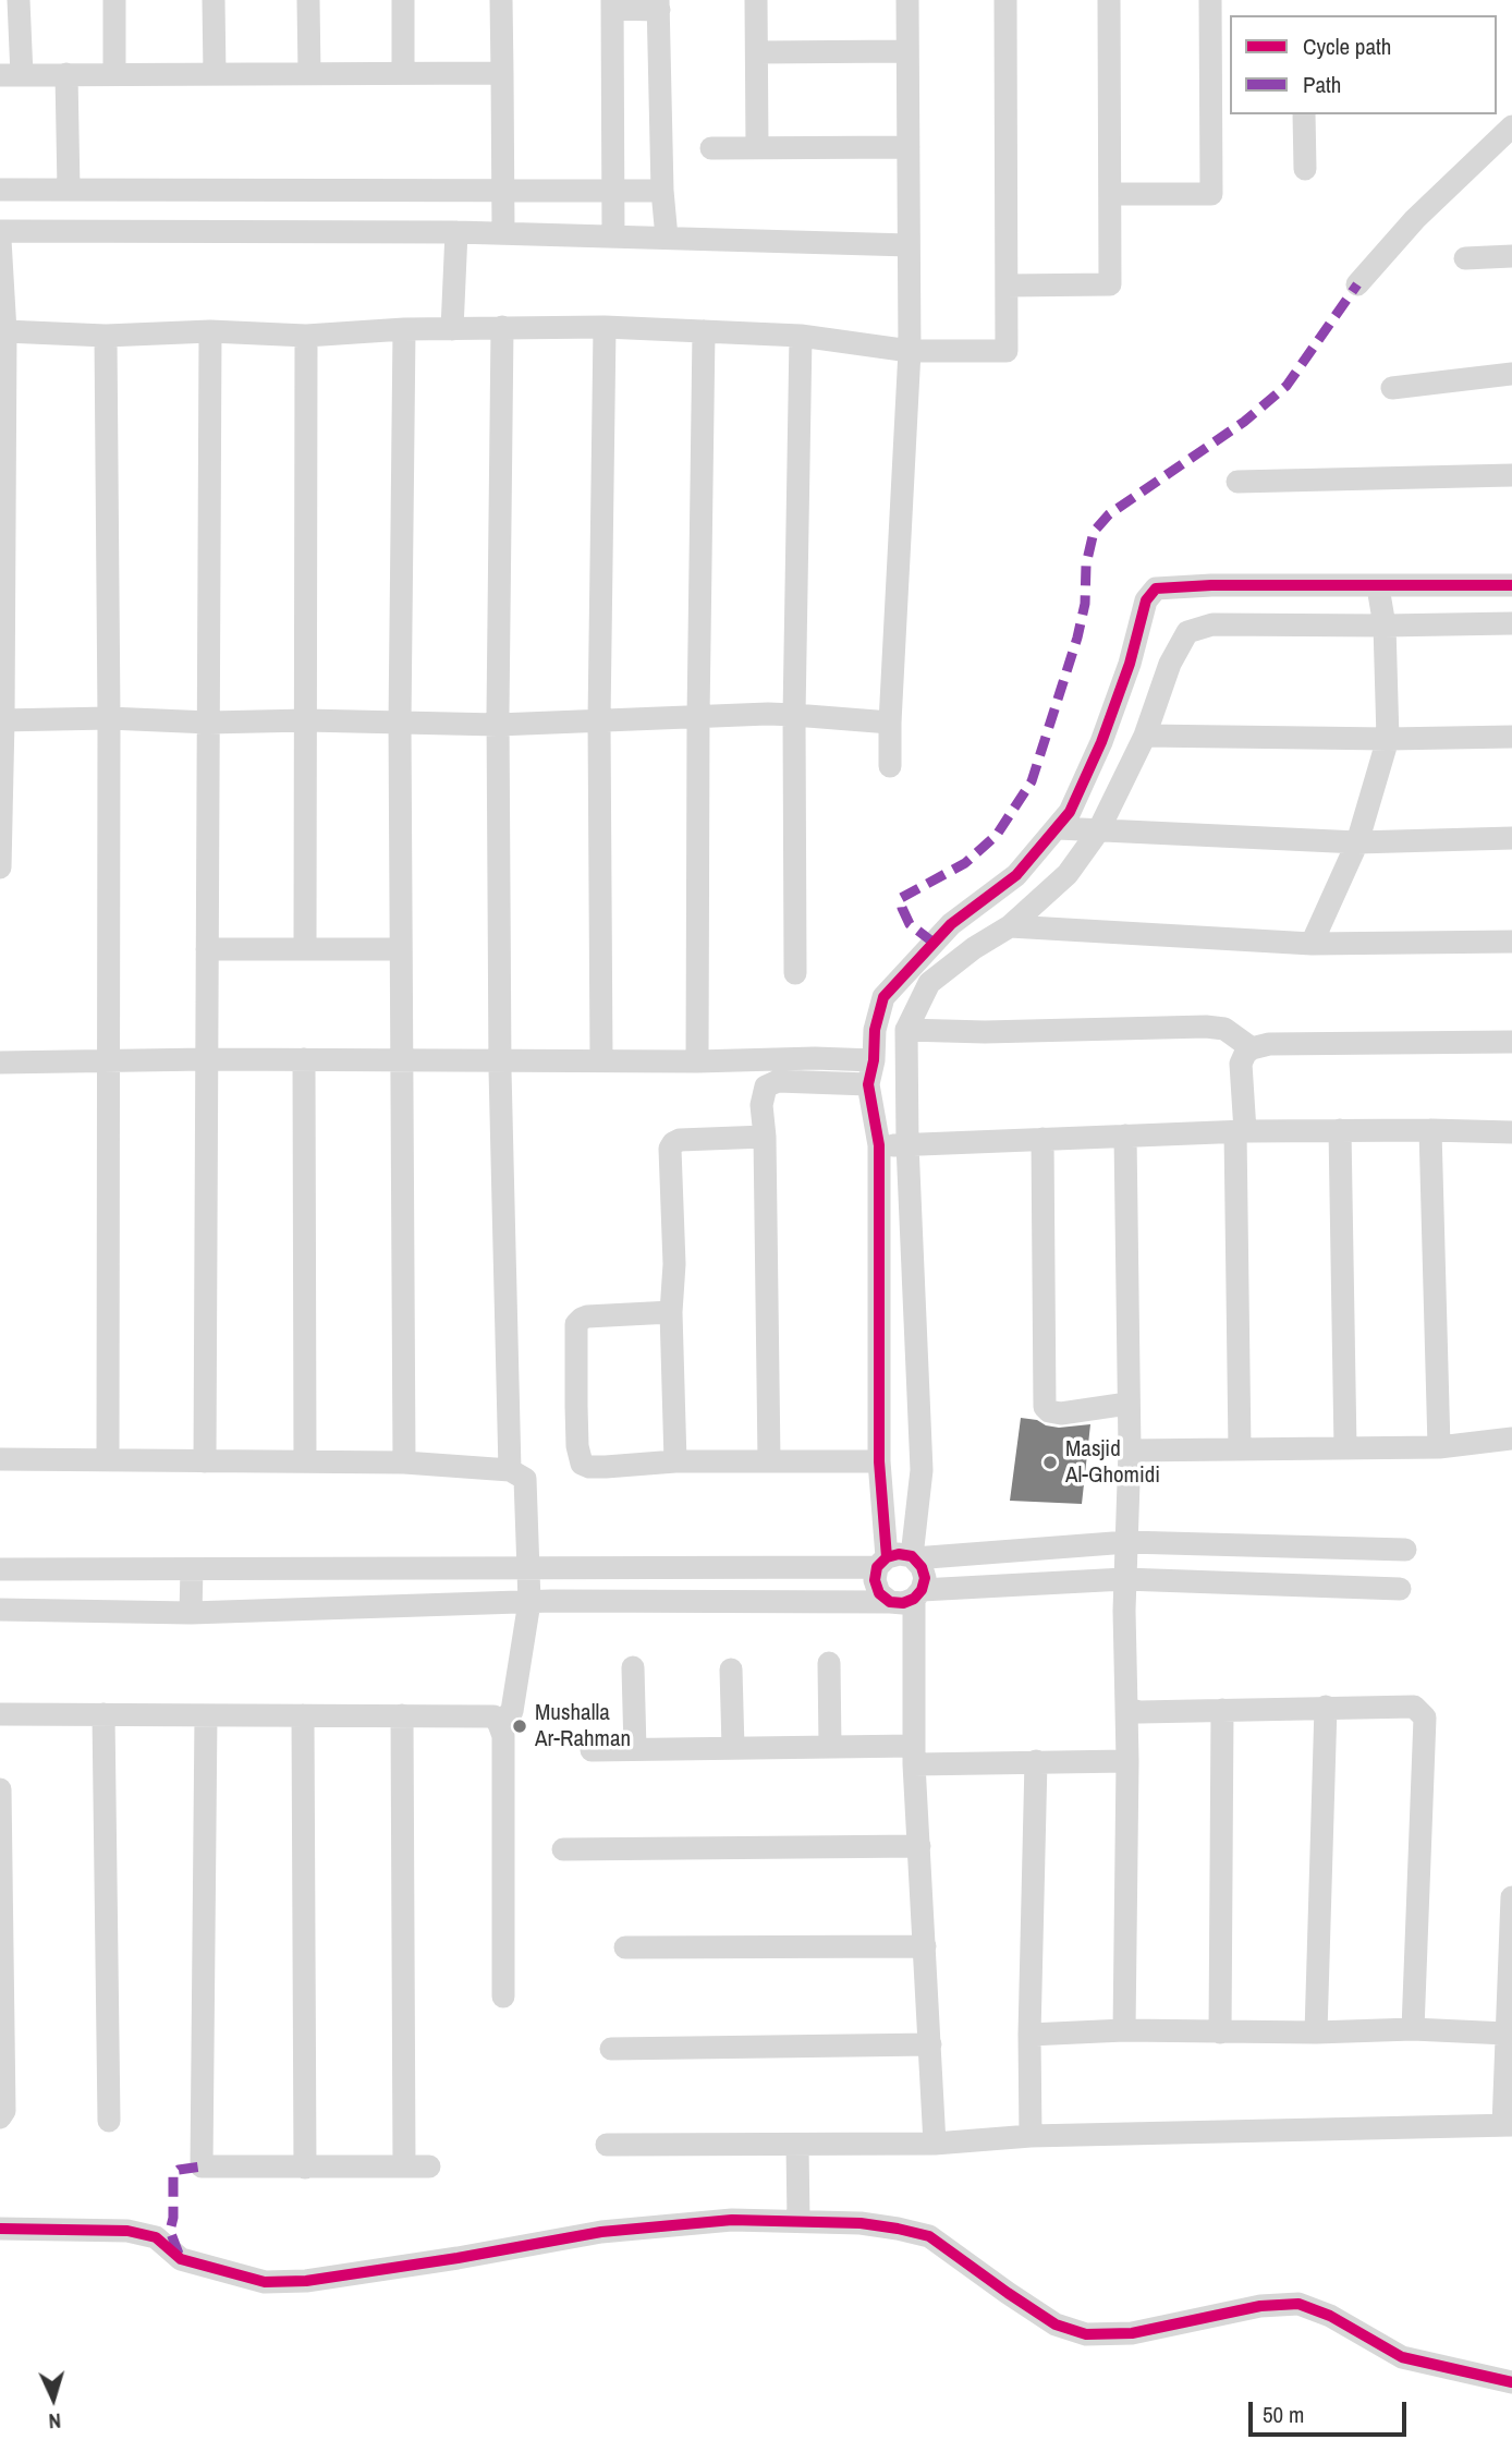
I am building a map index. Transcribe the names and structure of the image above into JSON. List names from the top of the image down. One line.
{"places":["Masjid Al-Ghomidi","Mushalla Ar-Rahman"],"legend":["Cycle path","Path"],"scale_bar":"50 m","north":"bottom"}
